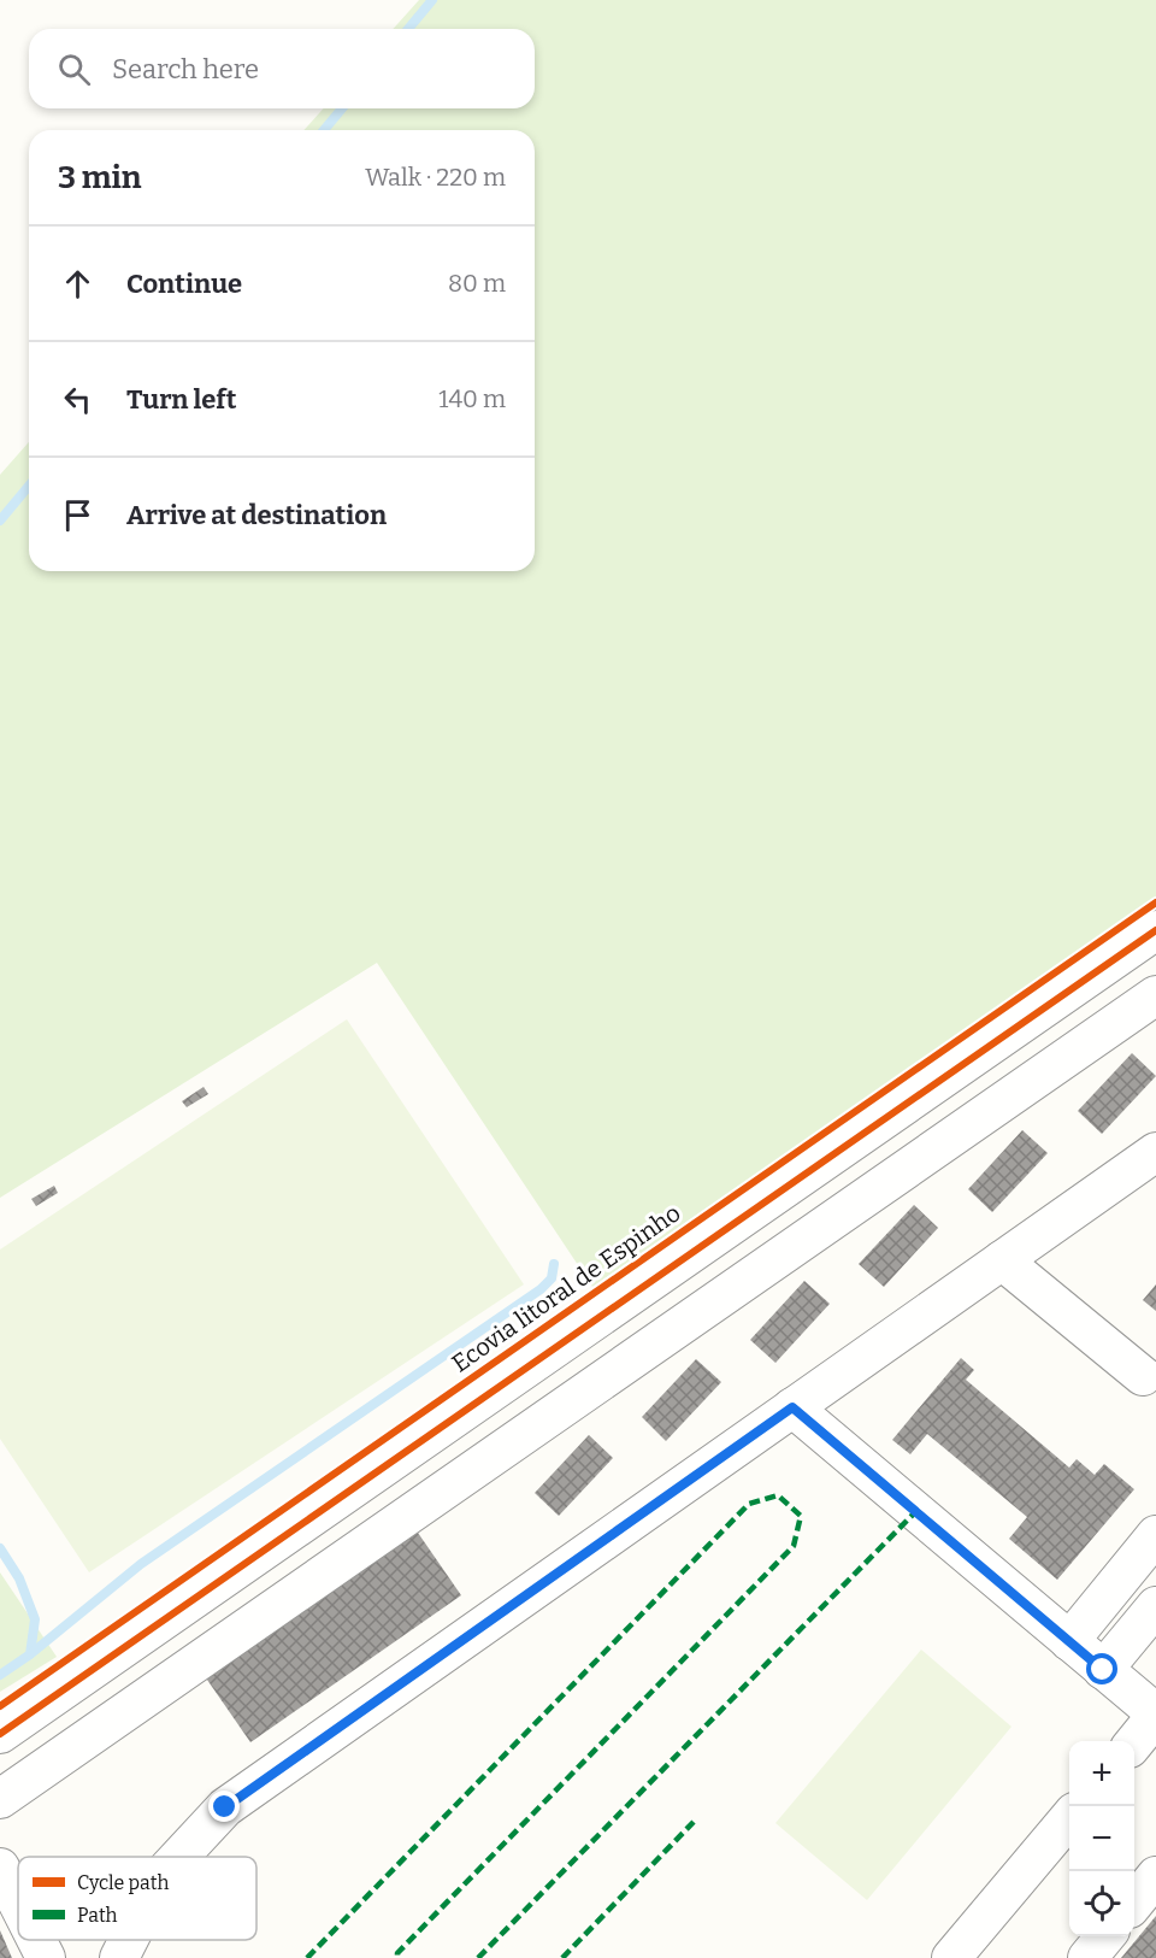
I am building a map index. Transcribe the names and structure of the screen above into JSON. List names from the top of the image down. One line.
{"streets":{"cycle path":["Ecovia litoral de Espinho"]},"legend":["Cycle path","Path"],"page":{"search":"Search here","heading":["3 min","Walk · 220 m"],"list":[["Continue","80 m"],["Turn left","140 m"],"Arrive at destination"],"map_buttons":["+","−"]}}
